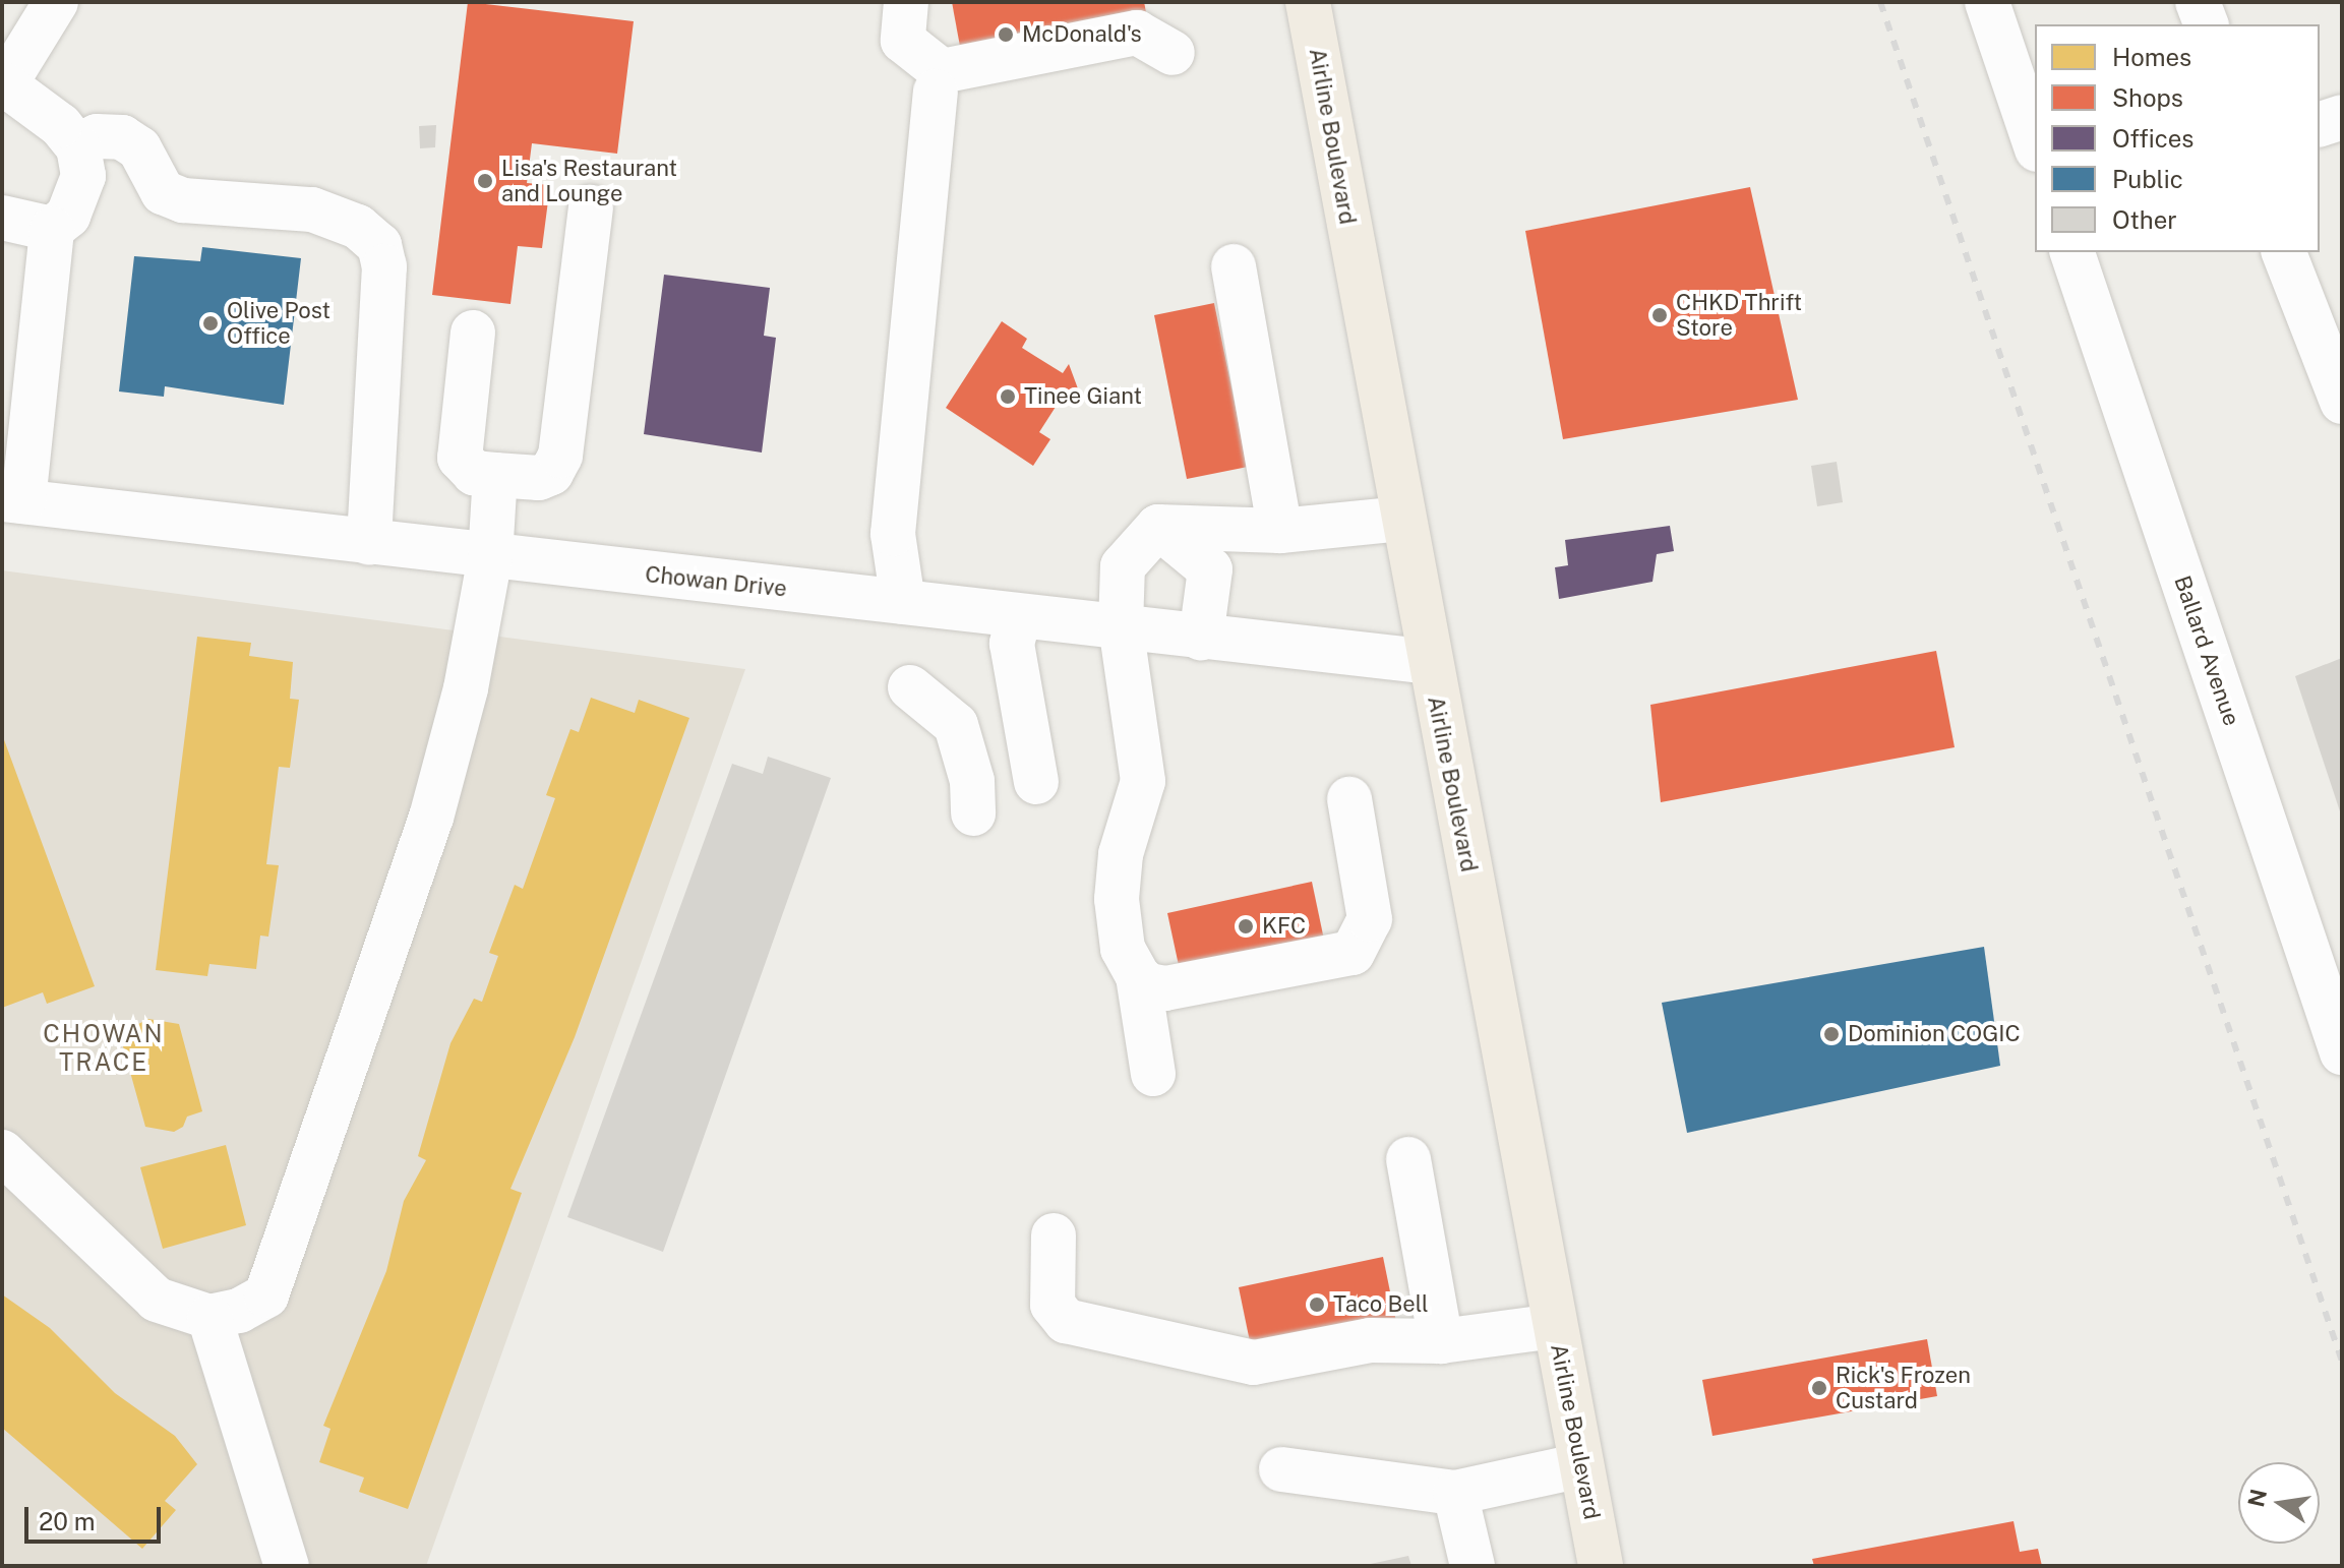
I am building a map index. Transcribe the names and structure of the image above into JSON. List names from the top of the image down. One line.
{"streets":{"main road":["Airline Boulevard"],"street":["Chowan Drive","Ballard Avenue"]},"crossings":[["Airline Boulevard","Chowan Drive"]],"districts":["CHOWAN TRACE"],"places":["McDonald's","Lisa's Restaurant and Lounge","CHKD Thrift Store","Olive Post Office","Tinee Giant","KFC","Dominion COGIC","Taco Bell","Rick's Frozen Custard"],"legend":["Homes","Shops","Offices","Public","Other"],"scale_bar":"20 m","north":"left"}
